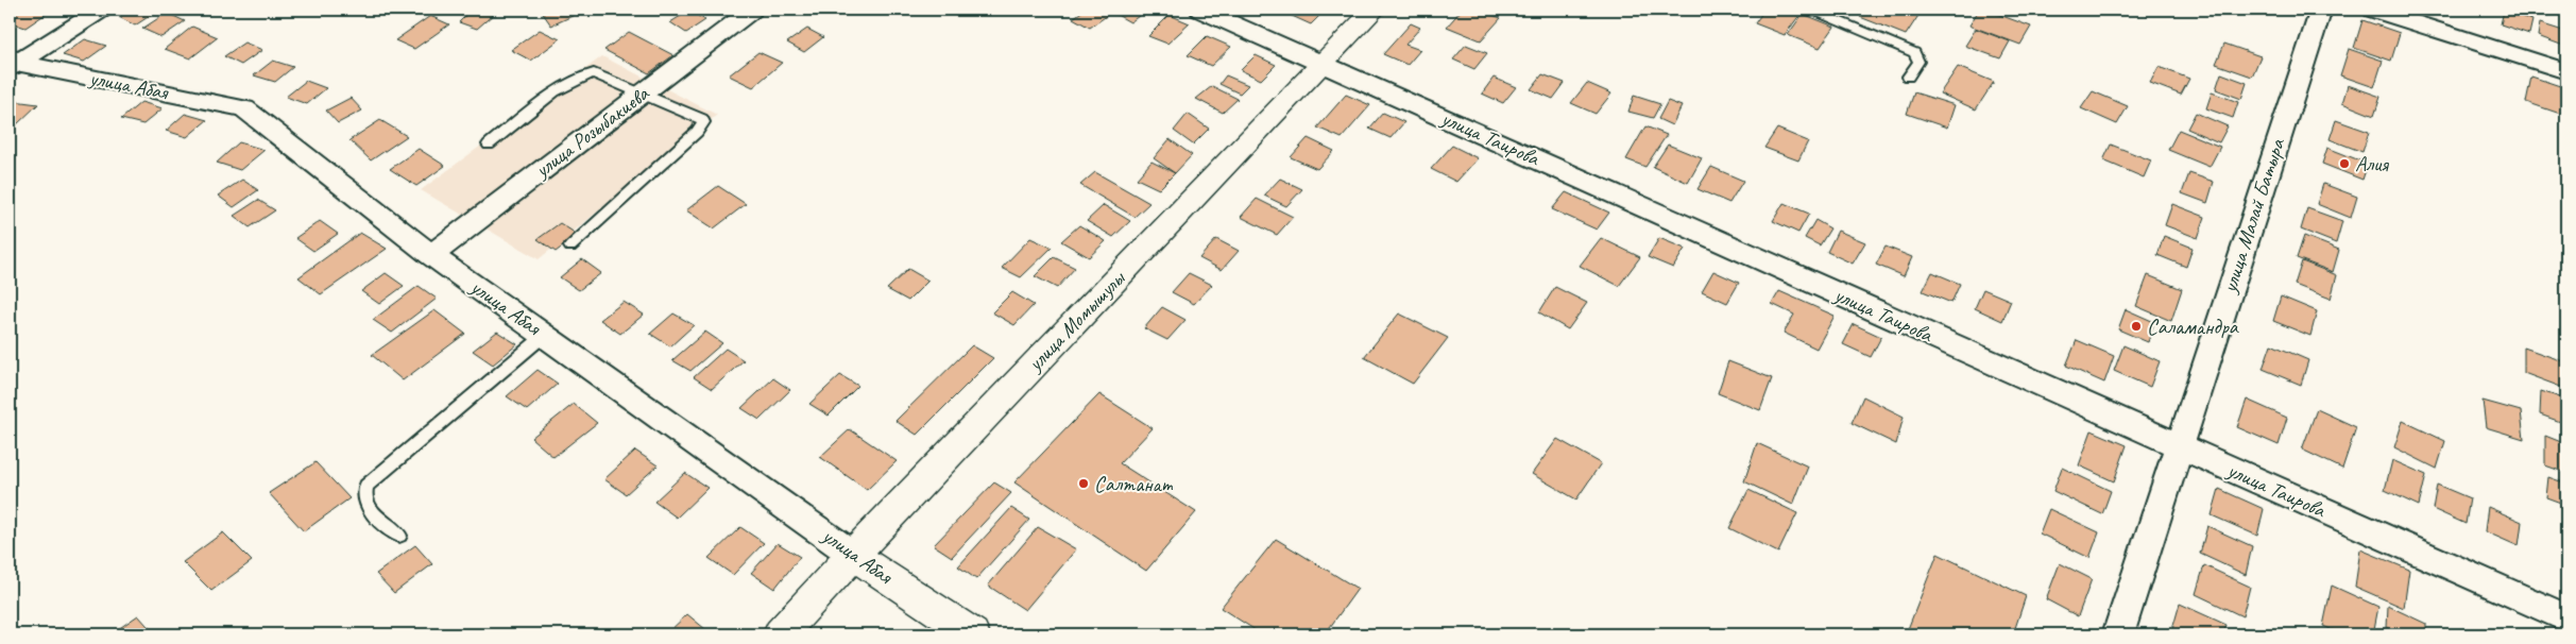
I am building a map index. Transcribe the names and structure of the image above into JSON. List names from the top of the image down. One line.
{"streets":{"street":["улица Абая","улица Розыбакиева","улица Таирова","улица Малай Батыра","улица Момышулы"]},"crossings":[["улица Абая","улица Розыбакиева"],["улица Абая","улица Момышулы"],["улица Таирова","улица Малай Батыра"],["улица Таирова","улица Момышулы"]],"places":["Алия","Саламандра","Салтанат"]}
